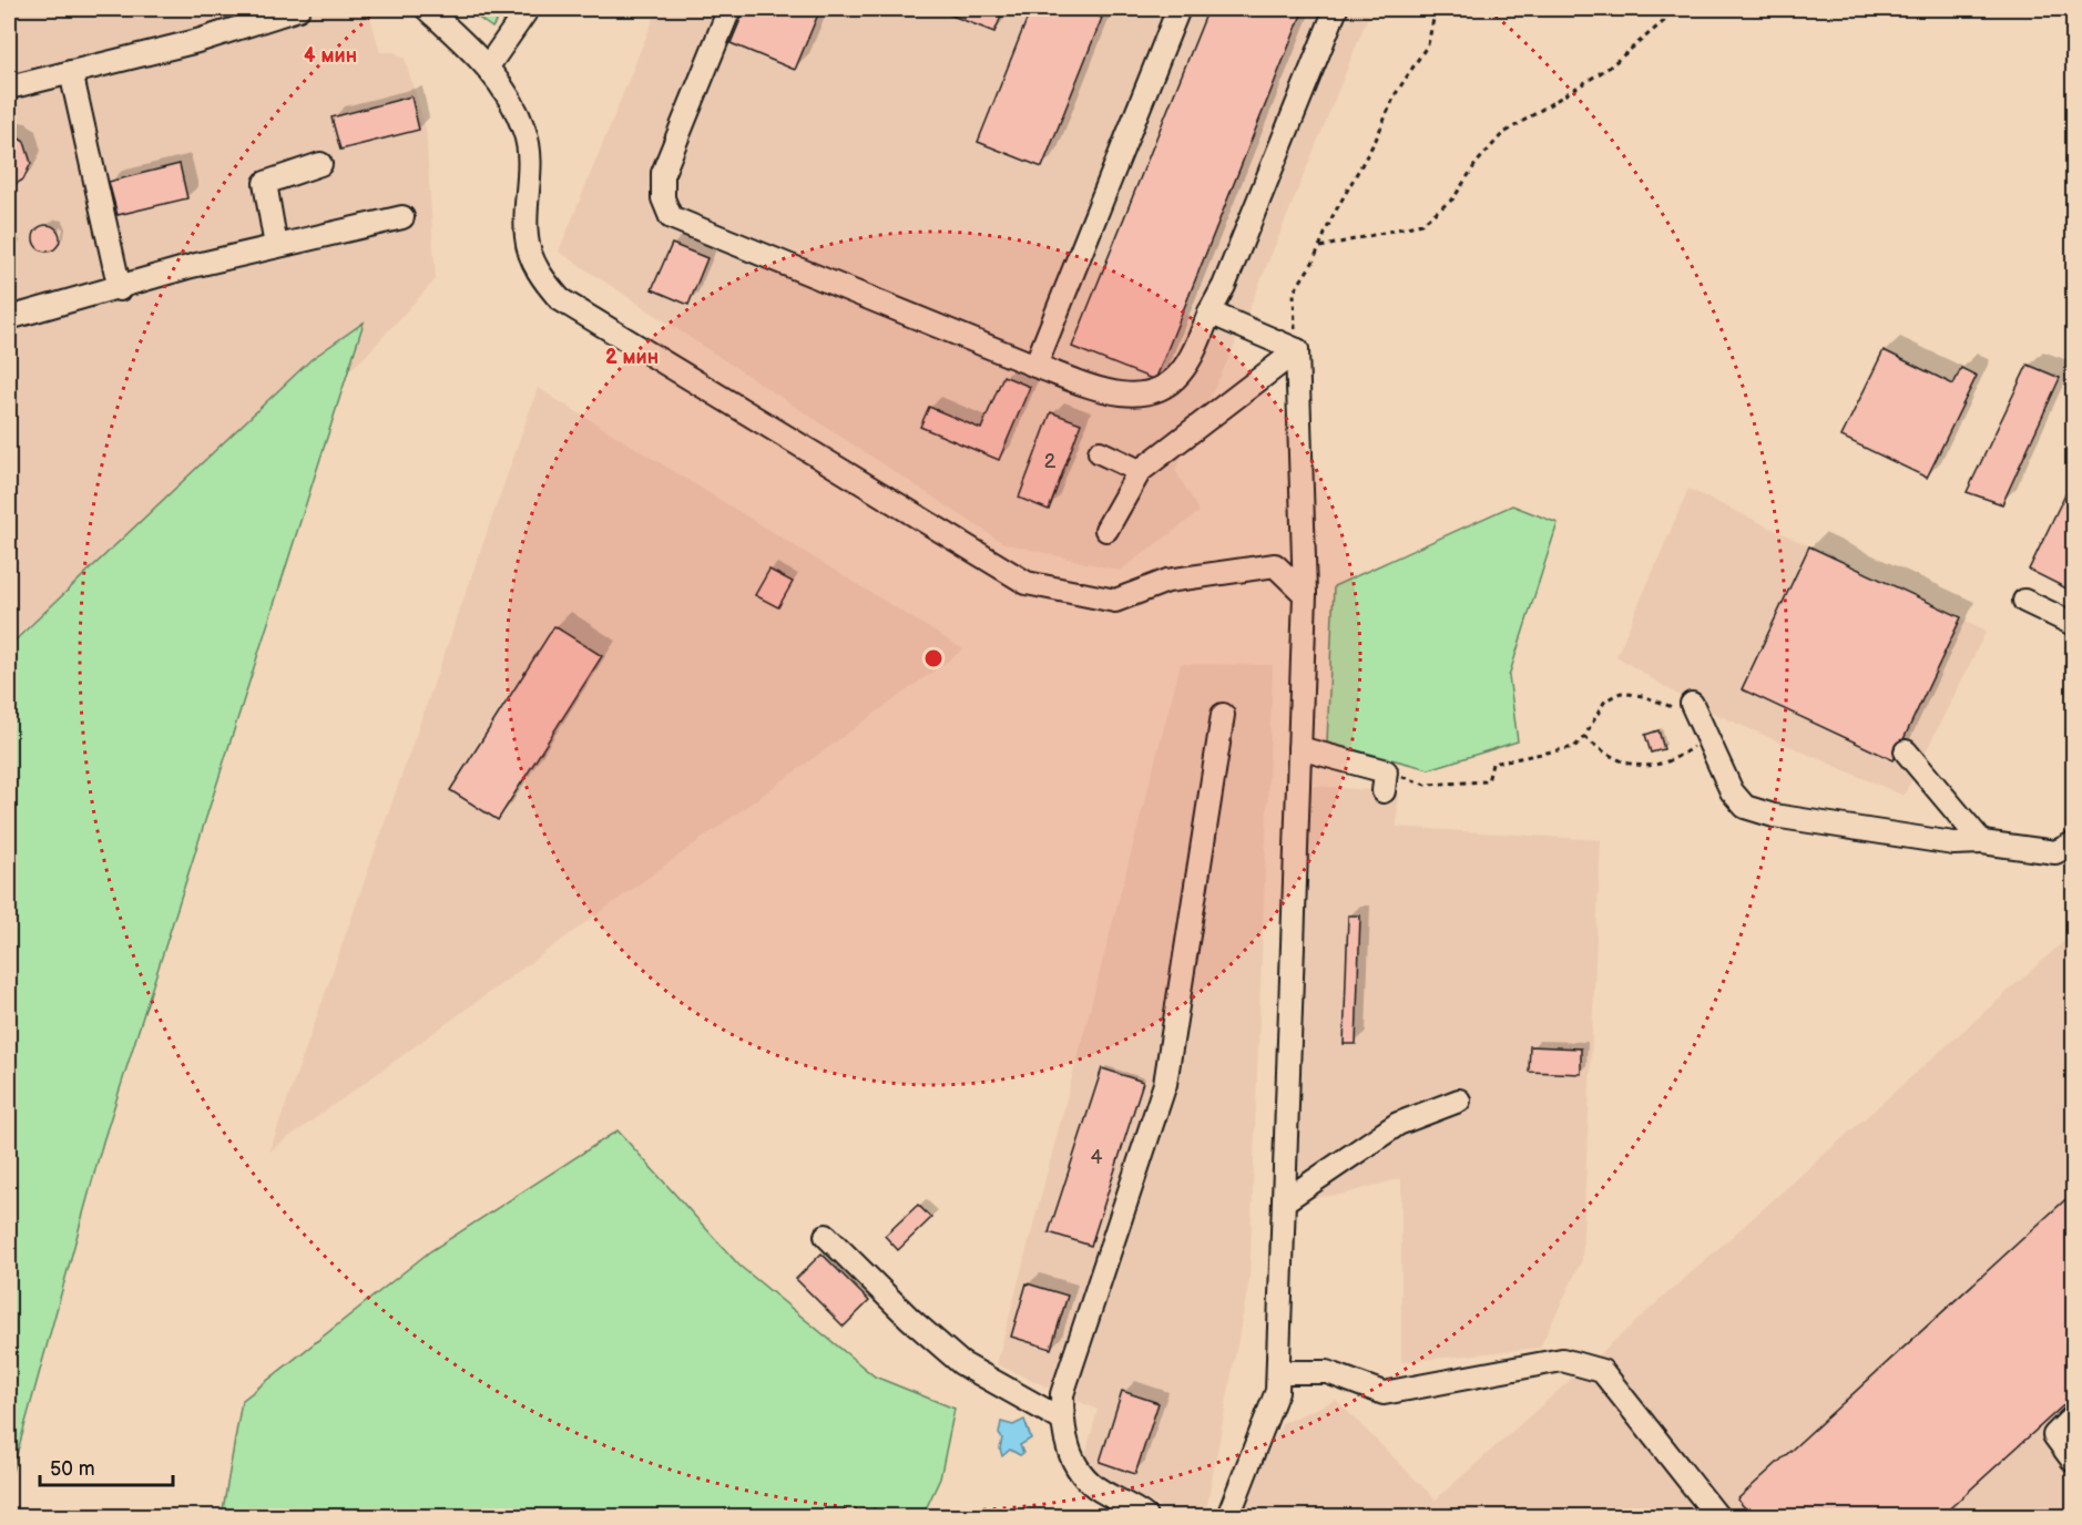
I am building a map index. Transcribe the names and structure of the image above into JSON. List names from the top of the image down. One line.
{"house_numbers":["2","4"],"scale_bar":"50 m","rings":["4 мин","2 мин"]}
